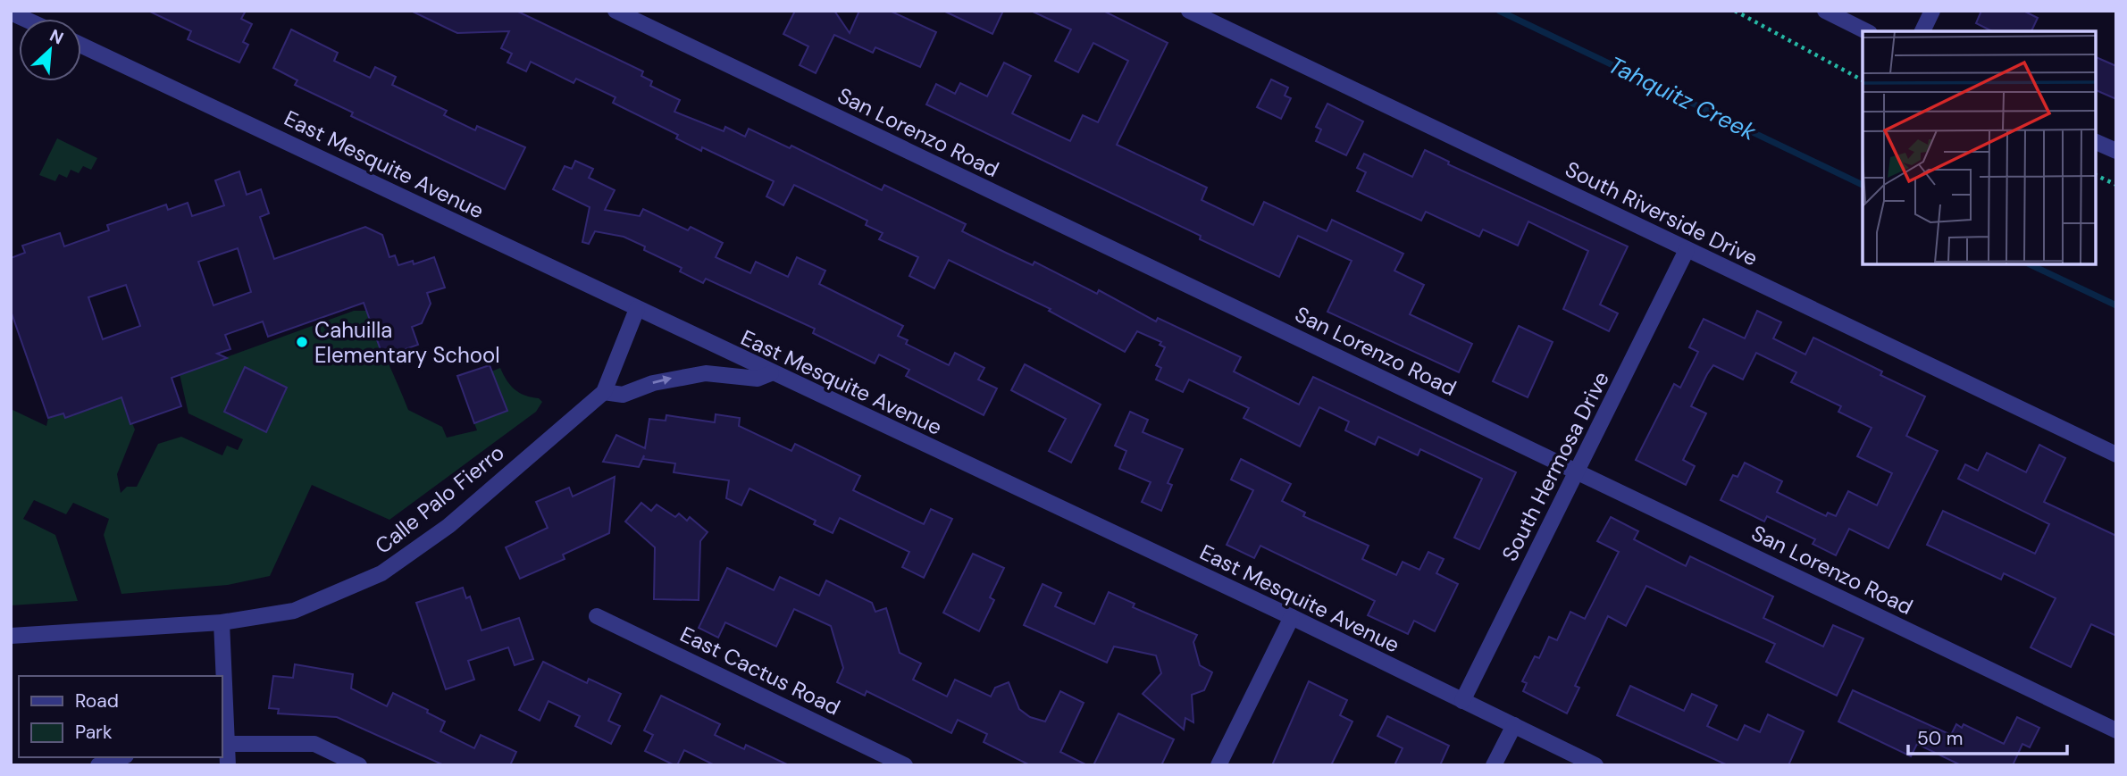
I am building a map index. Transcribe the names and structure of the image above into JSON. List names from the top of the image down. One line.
{"streets":{"street":["San Lorenzo Road","East Mesquite Avenue","South Riverside Drive","South Hermosa Drive","Calle Palo Fierro","East Cactus Road"]},"crossings":[["San Lorenzo Road","South Hermosa Drive"],["East Mesquite Avenue","South Hermosa Drive"],["East Mesquite Avenue","Calle Palo Fierro"],["South Riverside Drive","South Hermosa Drive"]],"water":["Tahquitz Creek"],"places":["Cahuilla Elementary School"],"legend":["Road","Park"],"scale_bar":"50 m","north":"top right"}
